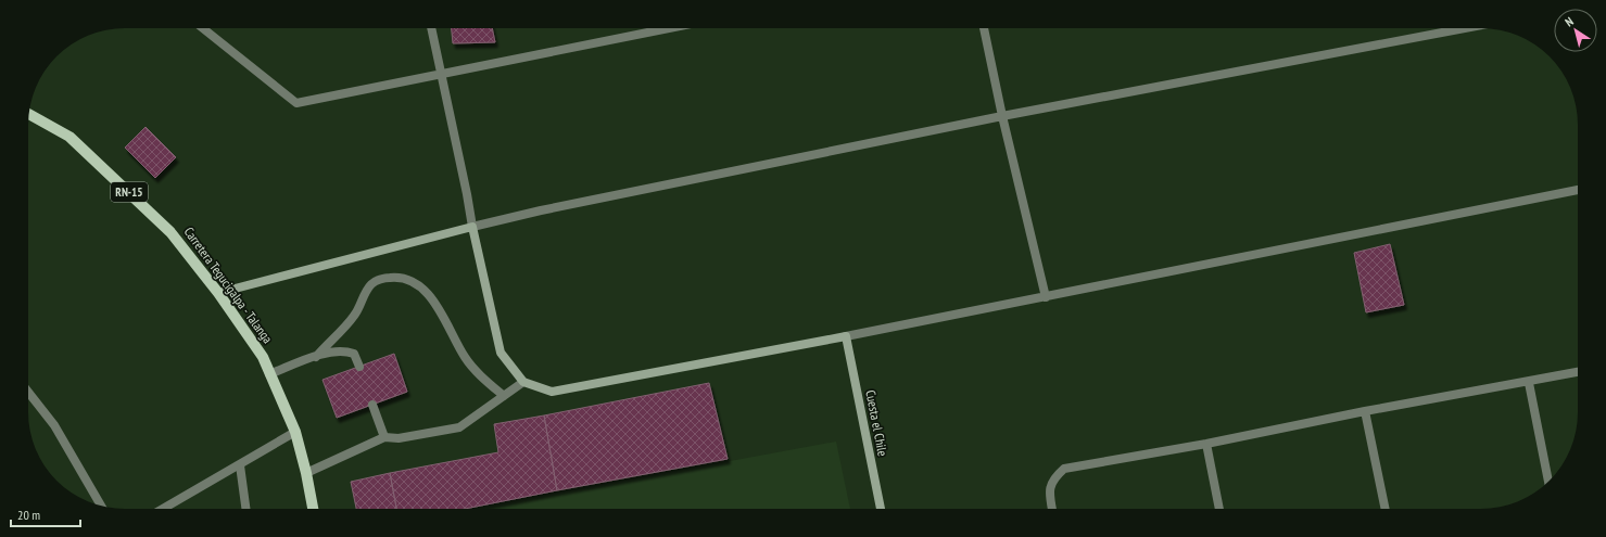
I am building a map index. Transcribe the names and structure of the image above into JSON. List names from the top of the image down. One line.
{"streets":{"main road":["RN-15","Carretera Tegucigalpa - Talanga","Cuesta el Chile"]},"scale_bar":"20 m","north":"top left"}
